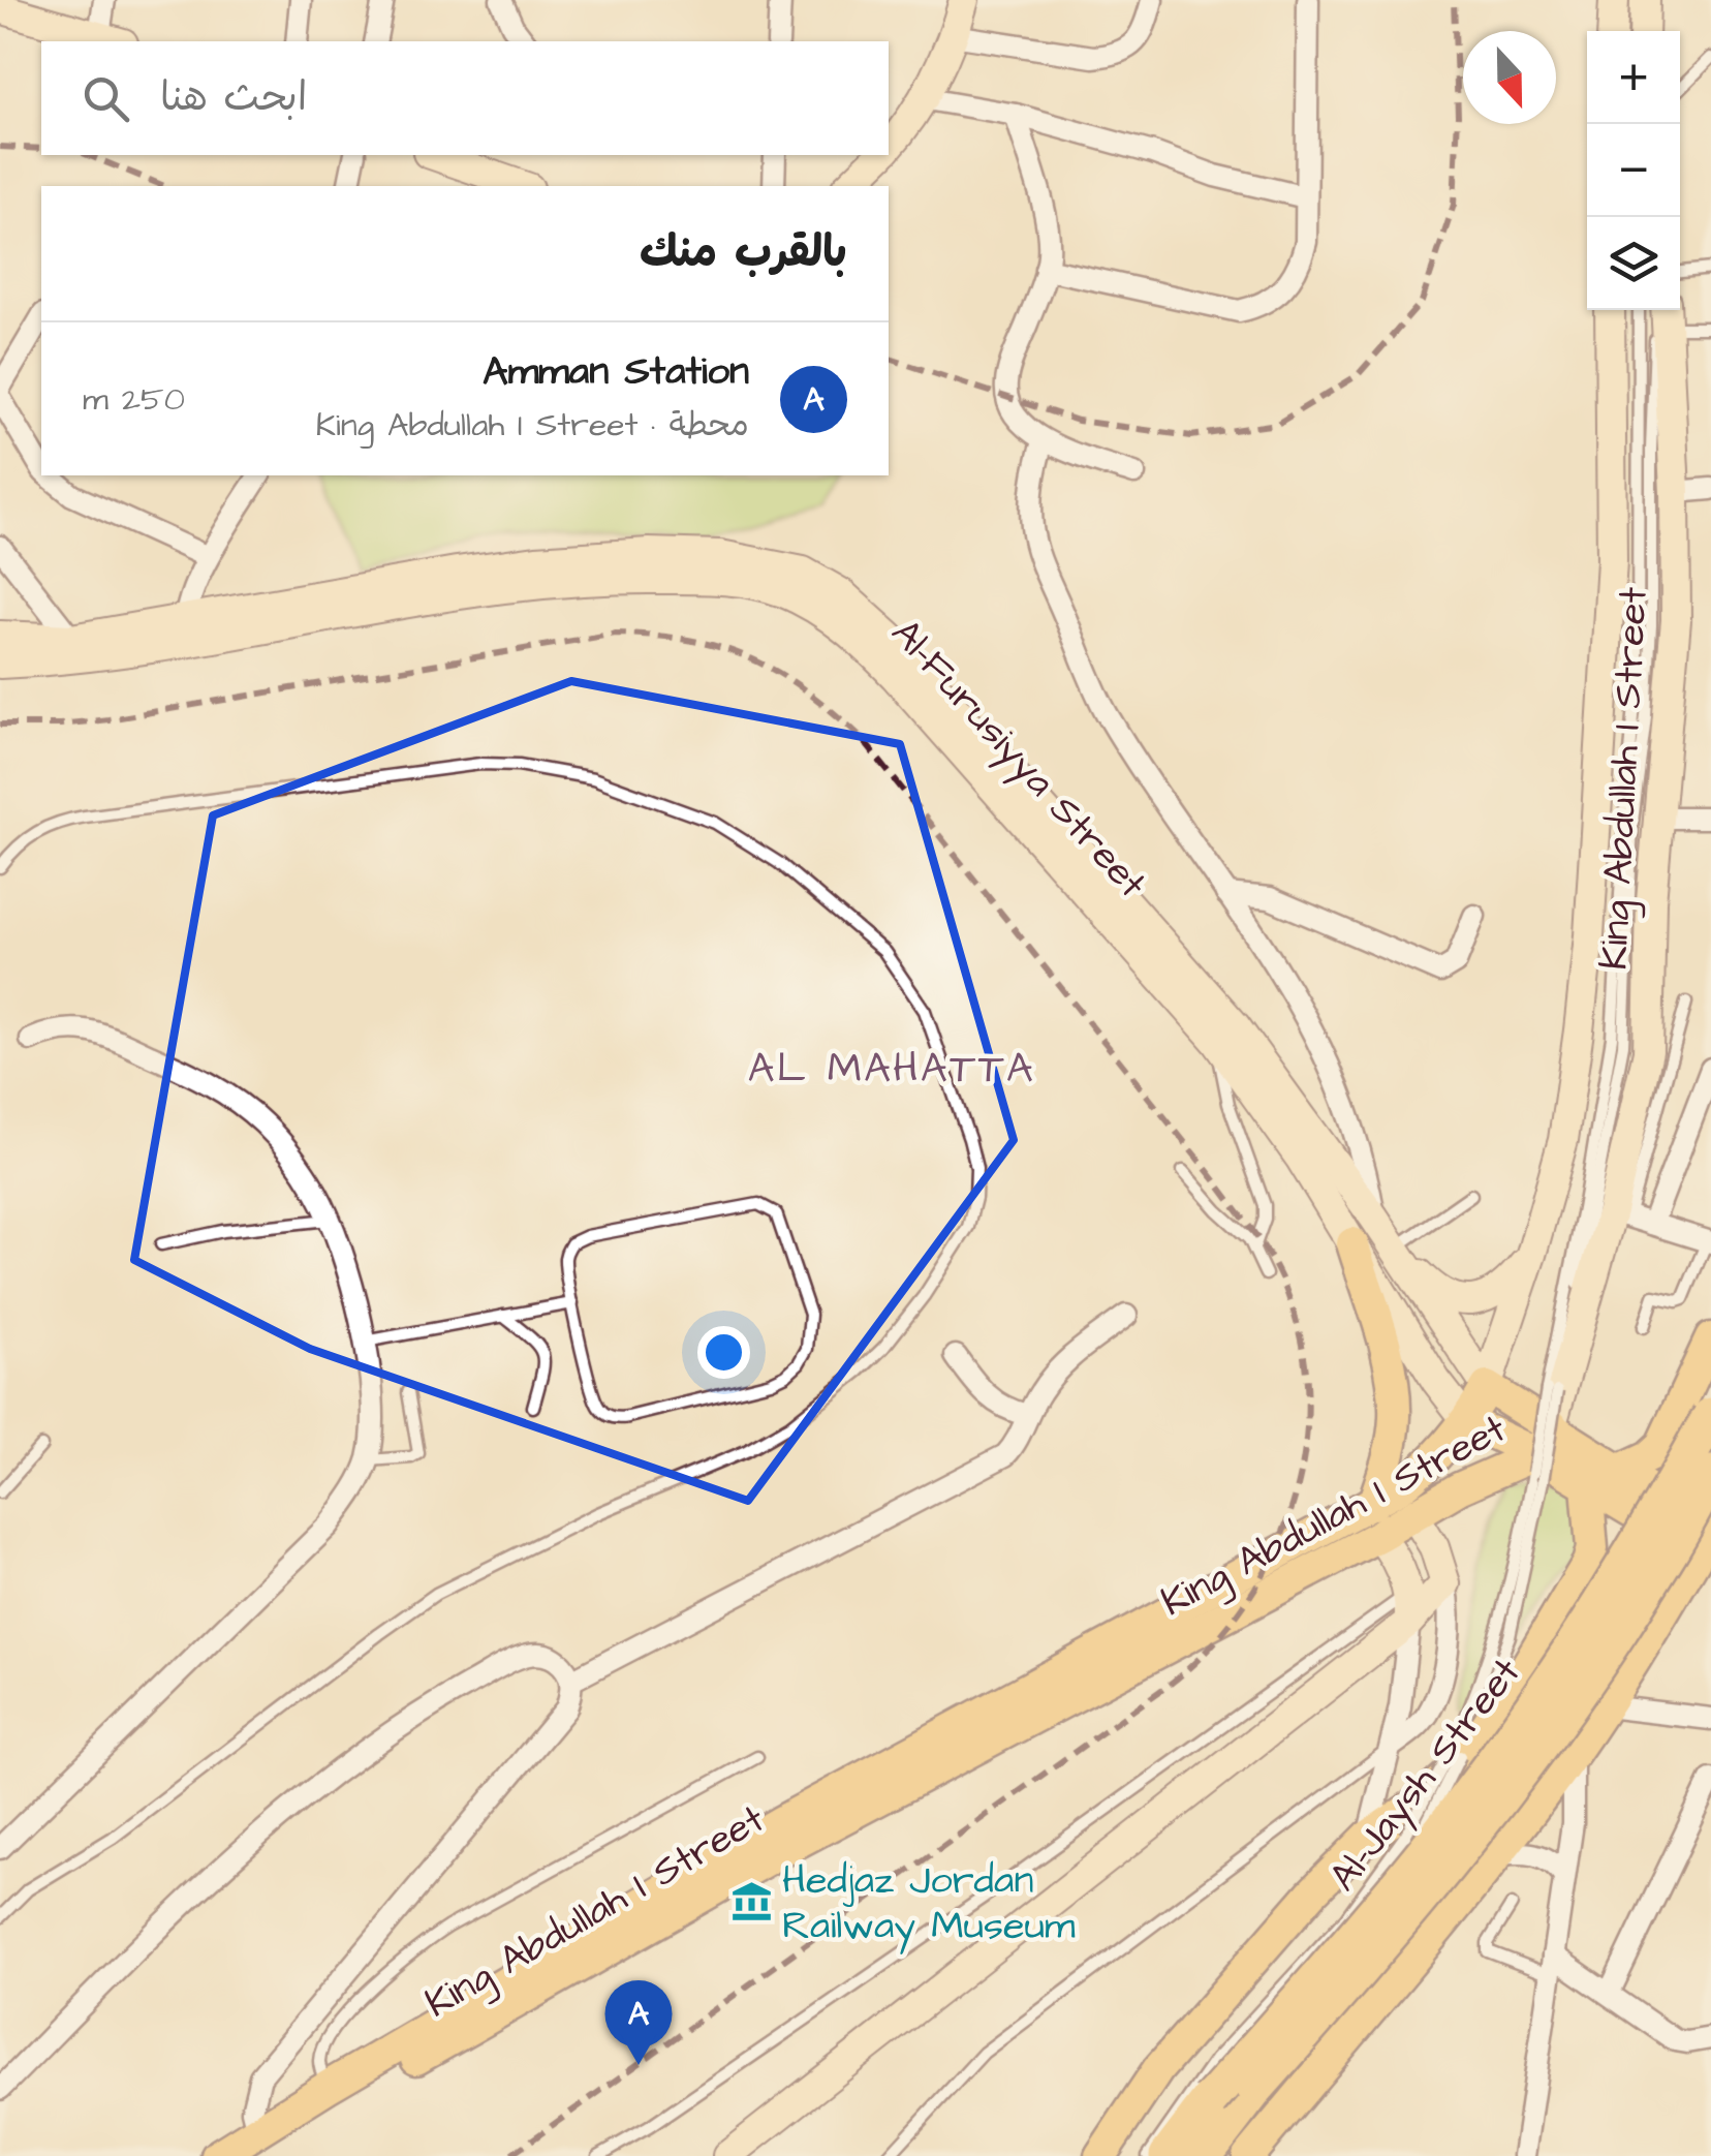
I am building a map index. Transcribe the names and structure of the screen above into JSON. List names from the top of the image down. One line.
{"streets":{"highway":["Al-Jaysh Street"],"main road":["Al-Furusiyya Street","King Abdullah I Street"]},"crossings":[["Al-Furusiyya Street","King Abdullah I Street"]],"districts":["AL MAHATTA"],"places":{"museum":["Hedjaz Jordan Railway Museum"]},"north":"bottom","page":{"map_buttons":["+","−"],"search":"ابحث هنا","heading":"بالقرب منك","list":[{"mark":"A","name":"Amman Station","note":"محطة · King Abdullah I Street","value":"250 m"}],"pins":"A"}}
